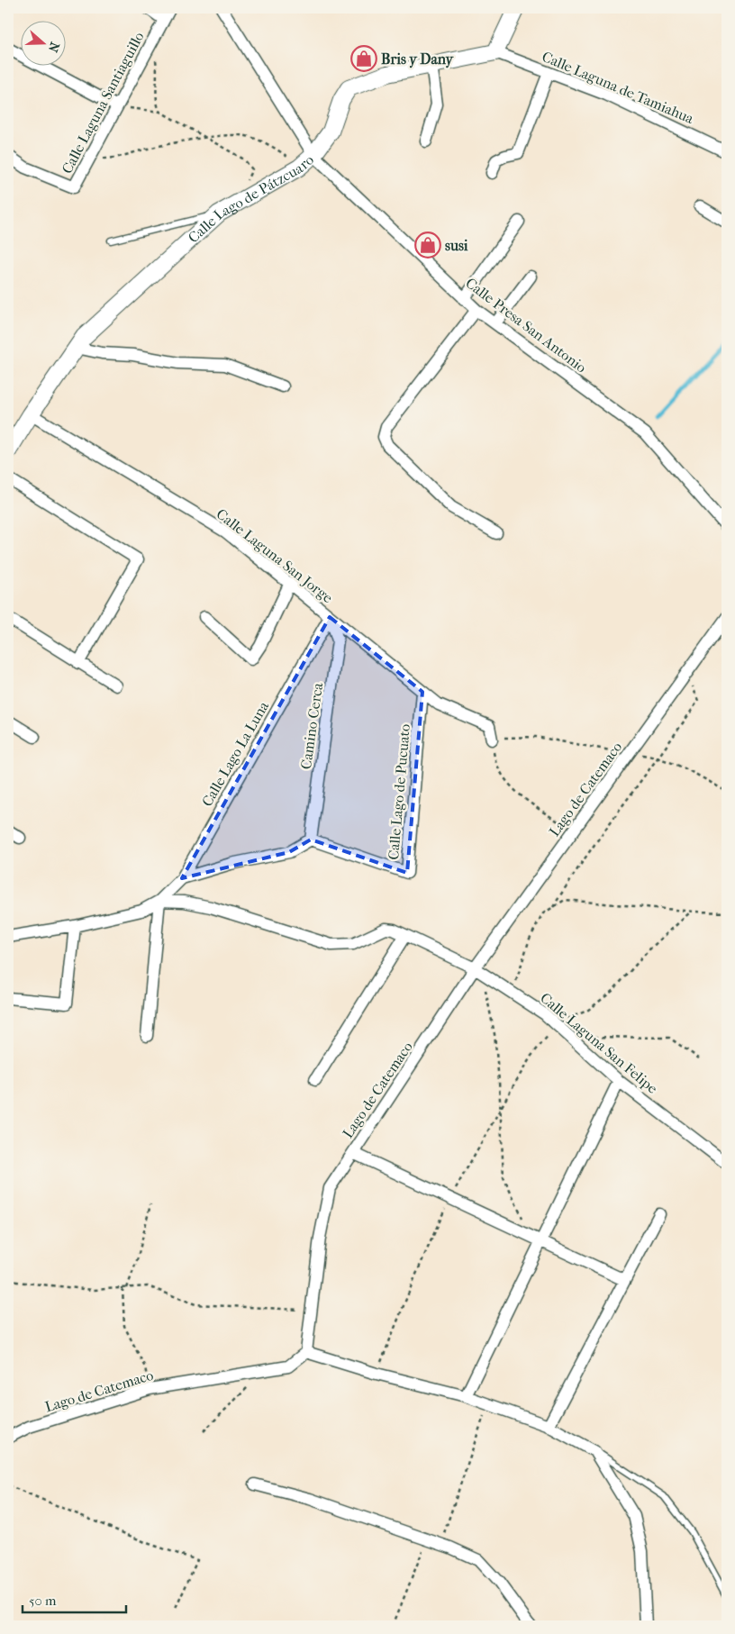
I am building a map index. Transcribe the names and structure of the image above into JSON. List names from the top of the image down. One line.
{"streets":{"street":["Calle Laguna de Tamiahua","Calle Laguna Santiaguillo","Calle Lago de Pátzcuaro","Calle Presa San Antonio","Calle Laguna San Jorge","Camino Cerca","Calle Lago La Luna","Lago de Catemaco","Calle Lago de Pucuato","Calle Laguna San Felipe"]},"crossings":[["Calle Laguna de Tamiahua","Calle Lago de Pátzcuaro"],["Calle Lago de Pátzcuaro","Calle Presa San Antonio"],["Calle Lago de Pátzcuaro","Calle Laguna San Jorge"],["Calle Laguna San Jorge","Camino Cerca"],["Calle Laguna San Jorge","Calle Lago La Luna"],["Calle Laguna San Jorge","Calle Lago de Pucuato"],["Camino Cerca","Calle Lago La Luna"],["Camino Cerca","Calle Lago de Pucuato"],["Calle Lago La Luna","Calle Laguna San Felipe"],["Lago de Catemaco","Calle Laguna San Felipe"]],"places":{"shop":["Bris y Dany","susi"]},"scale_bar":"50 m","north":"right"}
